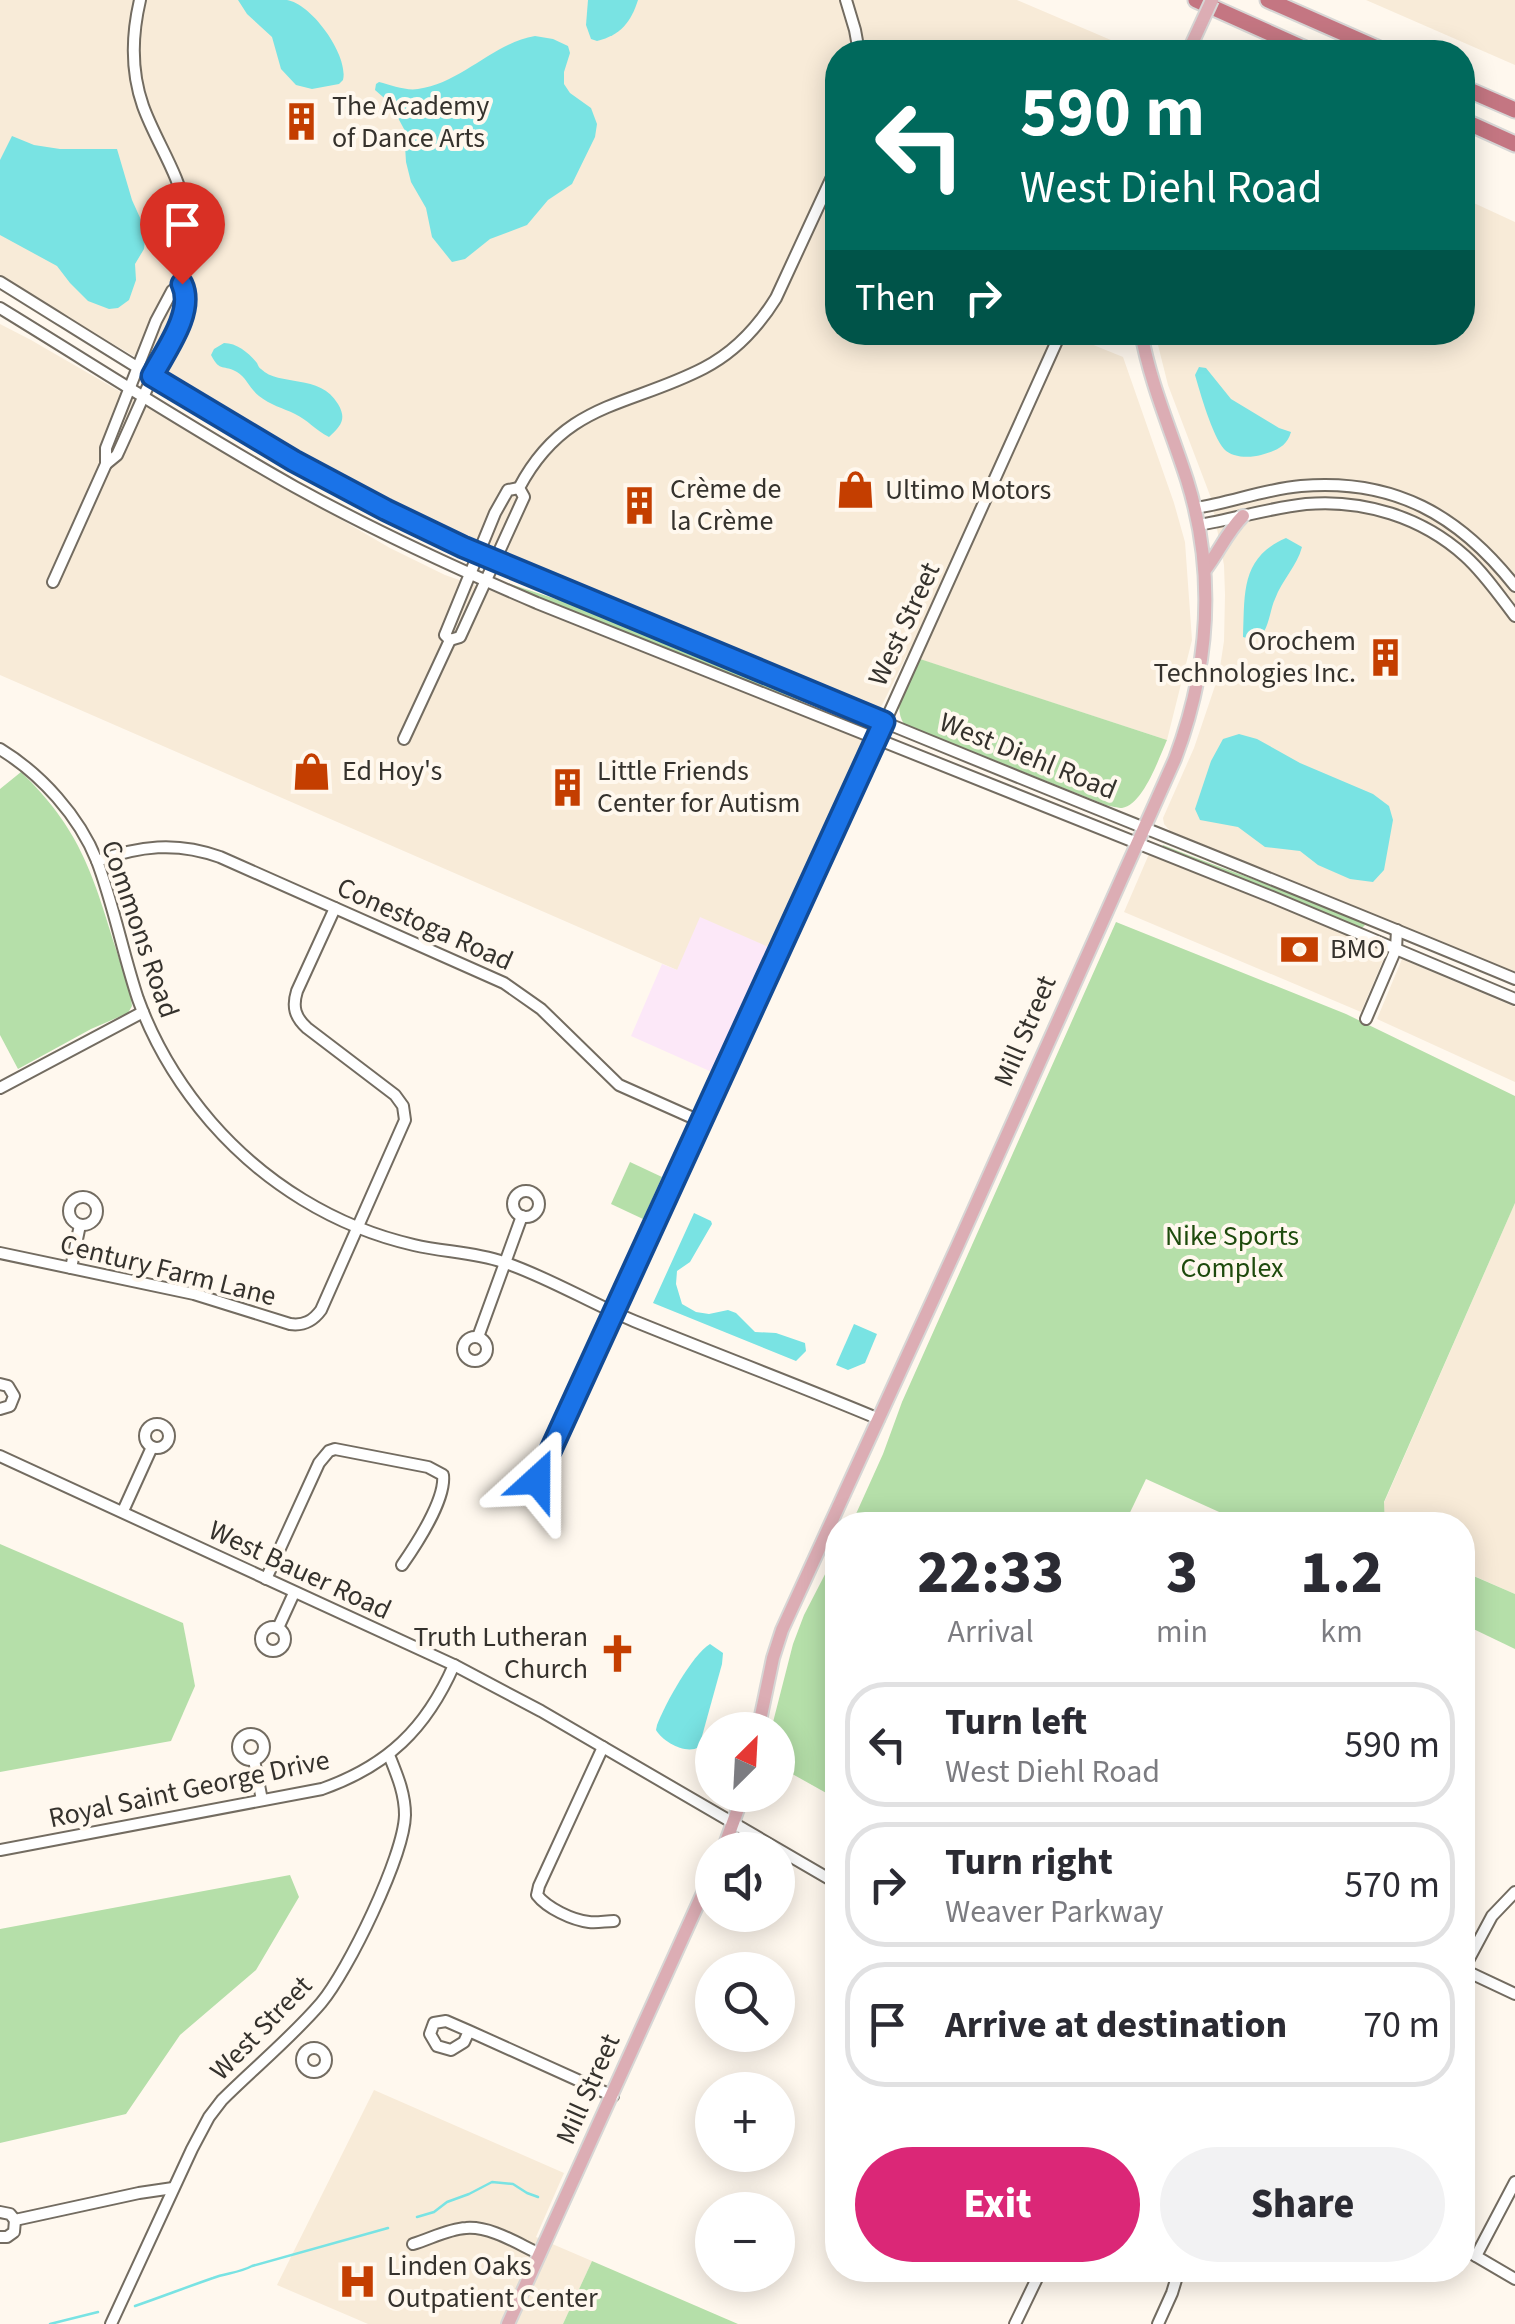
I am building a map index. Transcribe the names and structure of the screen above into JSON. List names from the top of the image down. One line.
{"streets":{"main road":["Mill Street"],"street":["West Street","West Diehl Road","Conestoga Road","Commons Road","Century Farm Lane","West Bauer Road","Royal Saint George Drive"]},"crossings":[["West Street","West Diehl Road"],["West Street","Conestoga Road"],["West Street","Commons Road"],["West Street","Royal Saint George Drive"],["West Diehl Road","Mill Street"],["Conestoga Road","Commons Road"],["Conestoga Road","Century Farm Lane"],["Commons Road","Mill Street"],["Commons Road","Century Farm Lane"],["West Bauer Road","Royal Saint George Drive"]],"parks":["Nike Sports Complex"],"places":{"building":["The Academy of Dance Arts","Crème de la Crème","Orochem Technologies Inc.","Little Friends Center for Autism"],"shop":["Ultimo Motors","Ed Hoy's"],"bank":["BMO"],"church":["Truth Lutheran Church"],"hospital":["Linden Oaks Outpatient Center"]},"north":"top right","page":{"turn":["590 m","West Diehl Road"],"then":"Then","eta":["22:33","Arrival","3","min","1.2","km"],"list":[{"name":"Turn left","note":"West Diehl Road","value":"590 m"},{"name":"Turn right","note":"Weaver Parkway","value":"570 m"},{"name":"Arrive at destination","value":"70 m"}],"map_buttons":["+","−"],"buttons":["Exit","Share"]}}
